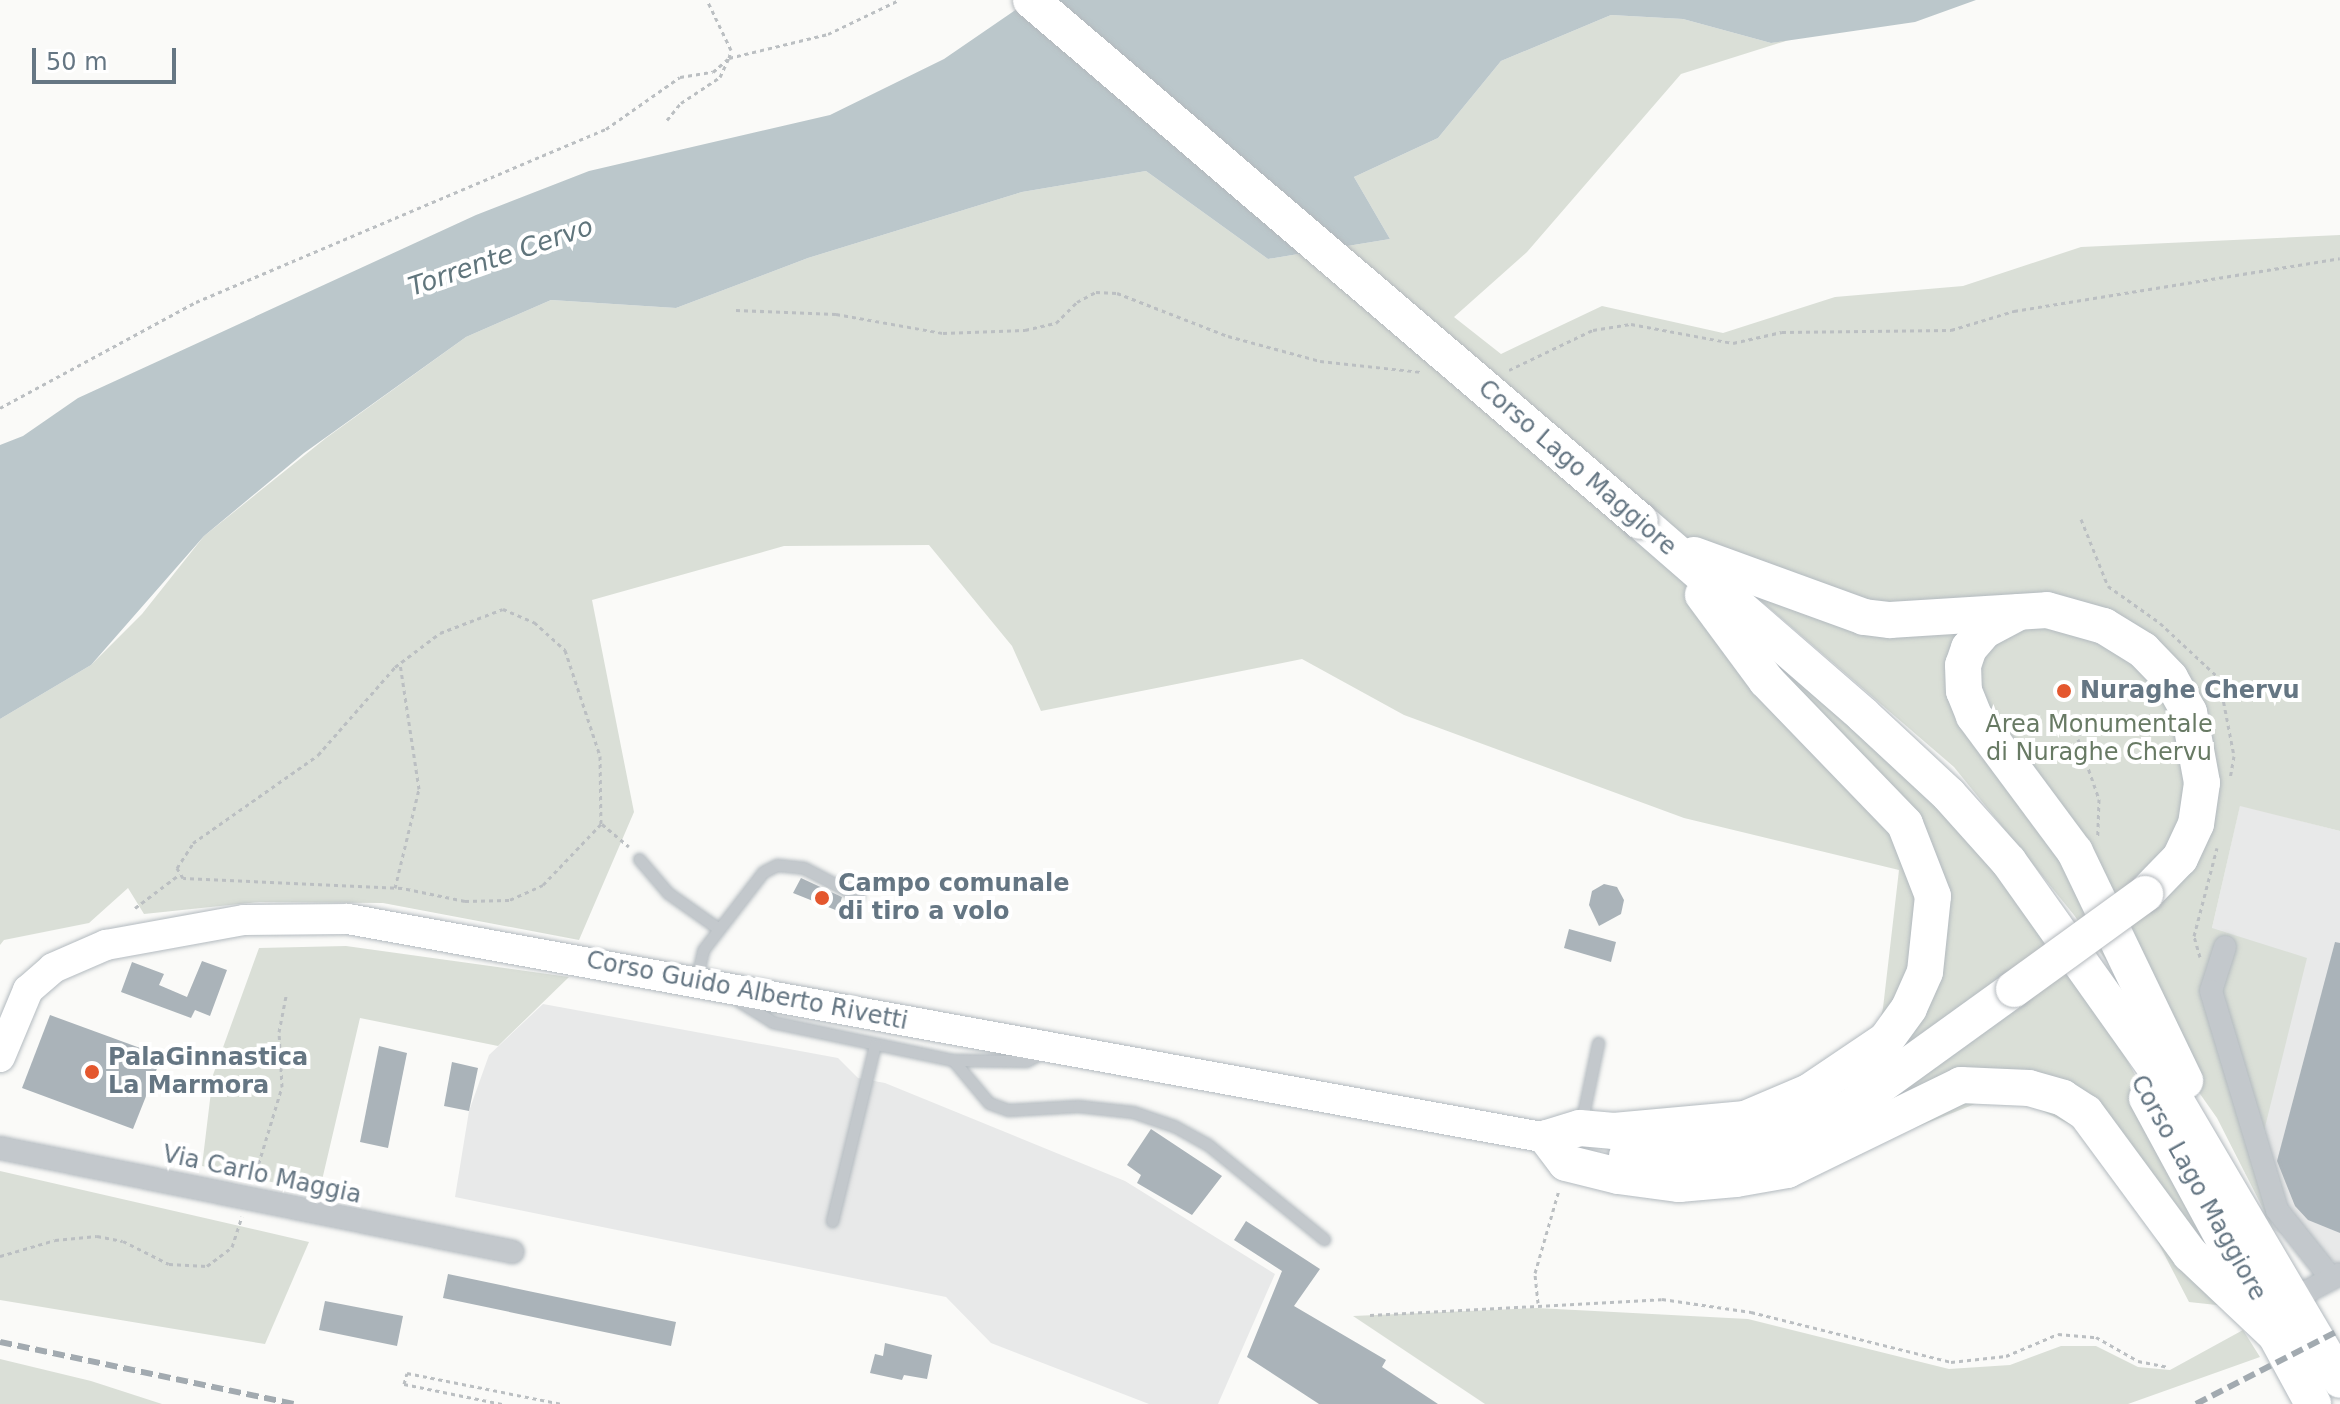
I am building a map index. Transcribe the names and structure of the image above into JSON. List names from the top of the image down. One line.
{"streets":{"highway":["Corso Lago Maggiore"],"main road":["Corso Guido Alberto Rivetti"],"street":["Via Carlo Maggia"]},"water":["Torrente Cervo"],"parks":["Area Monumentale di Nuraghe Chervu"],"places":["Nuraghe Chervu","Campo comunale di tiro a volo","PalaGinnastica La Marmora"],"scale_bar":"50 m"}
